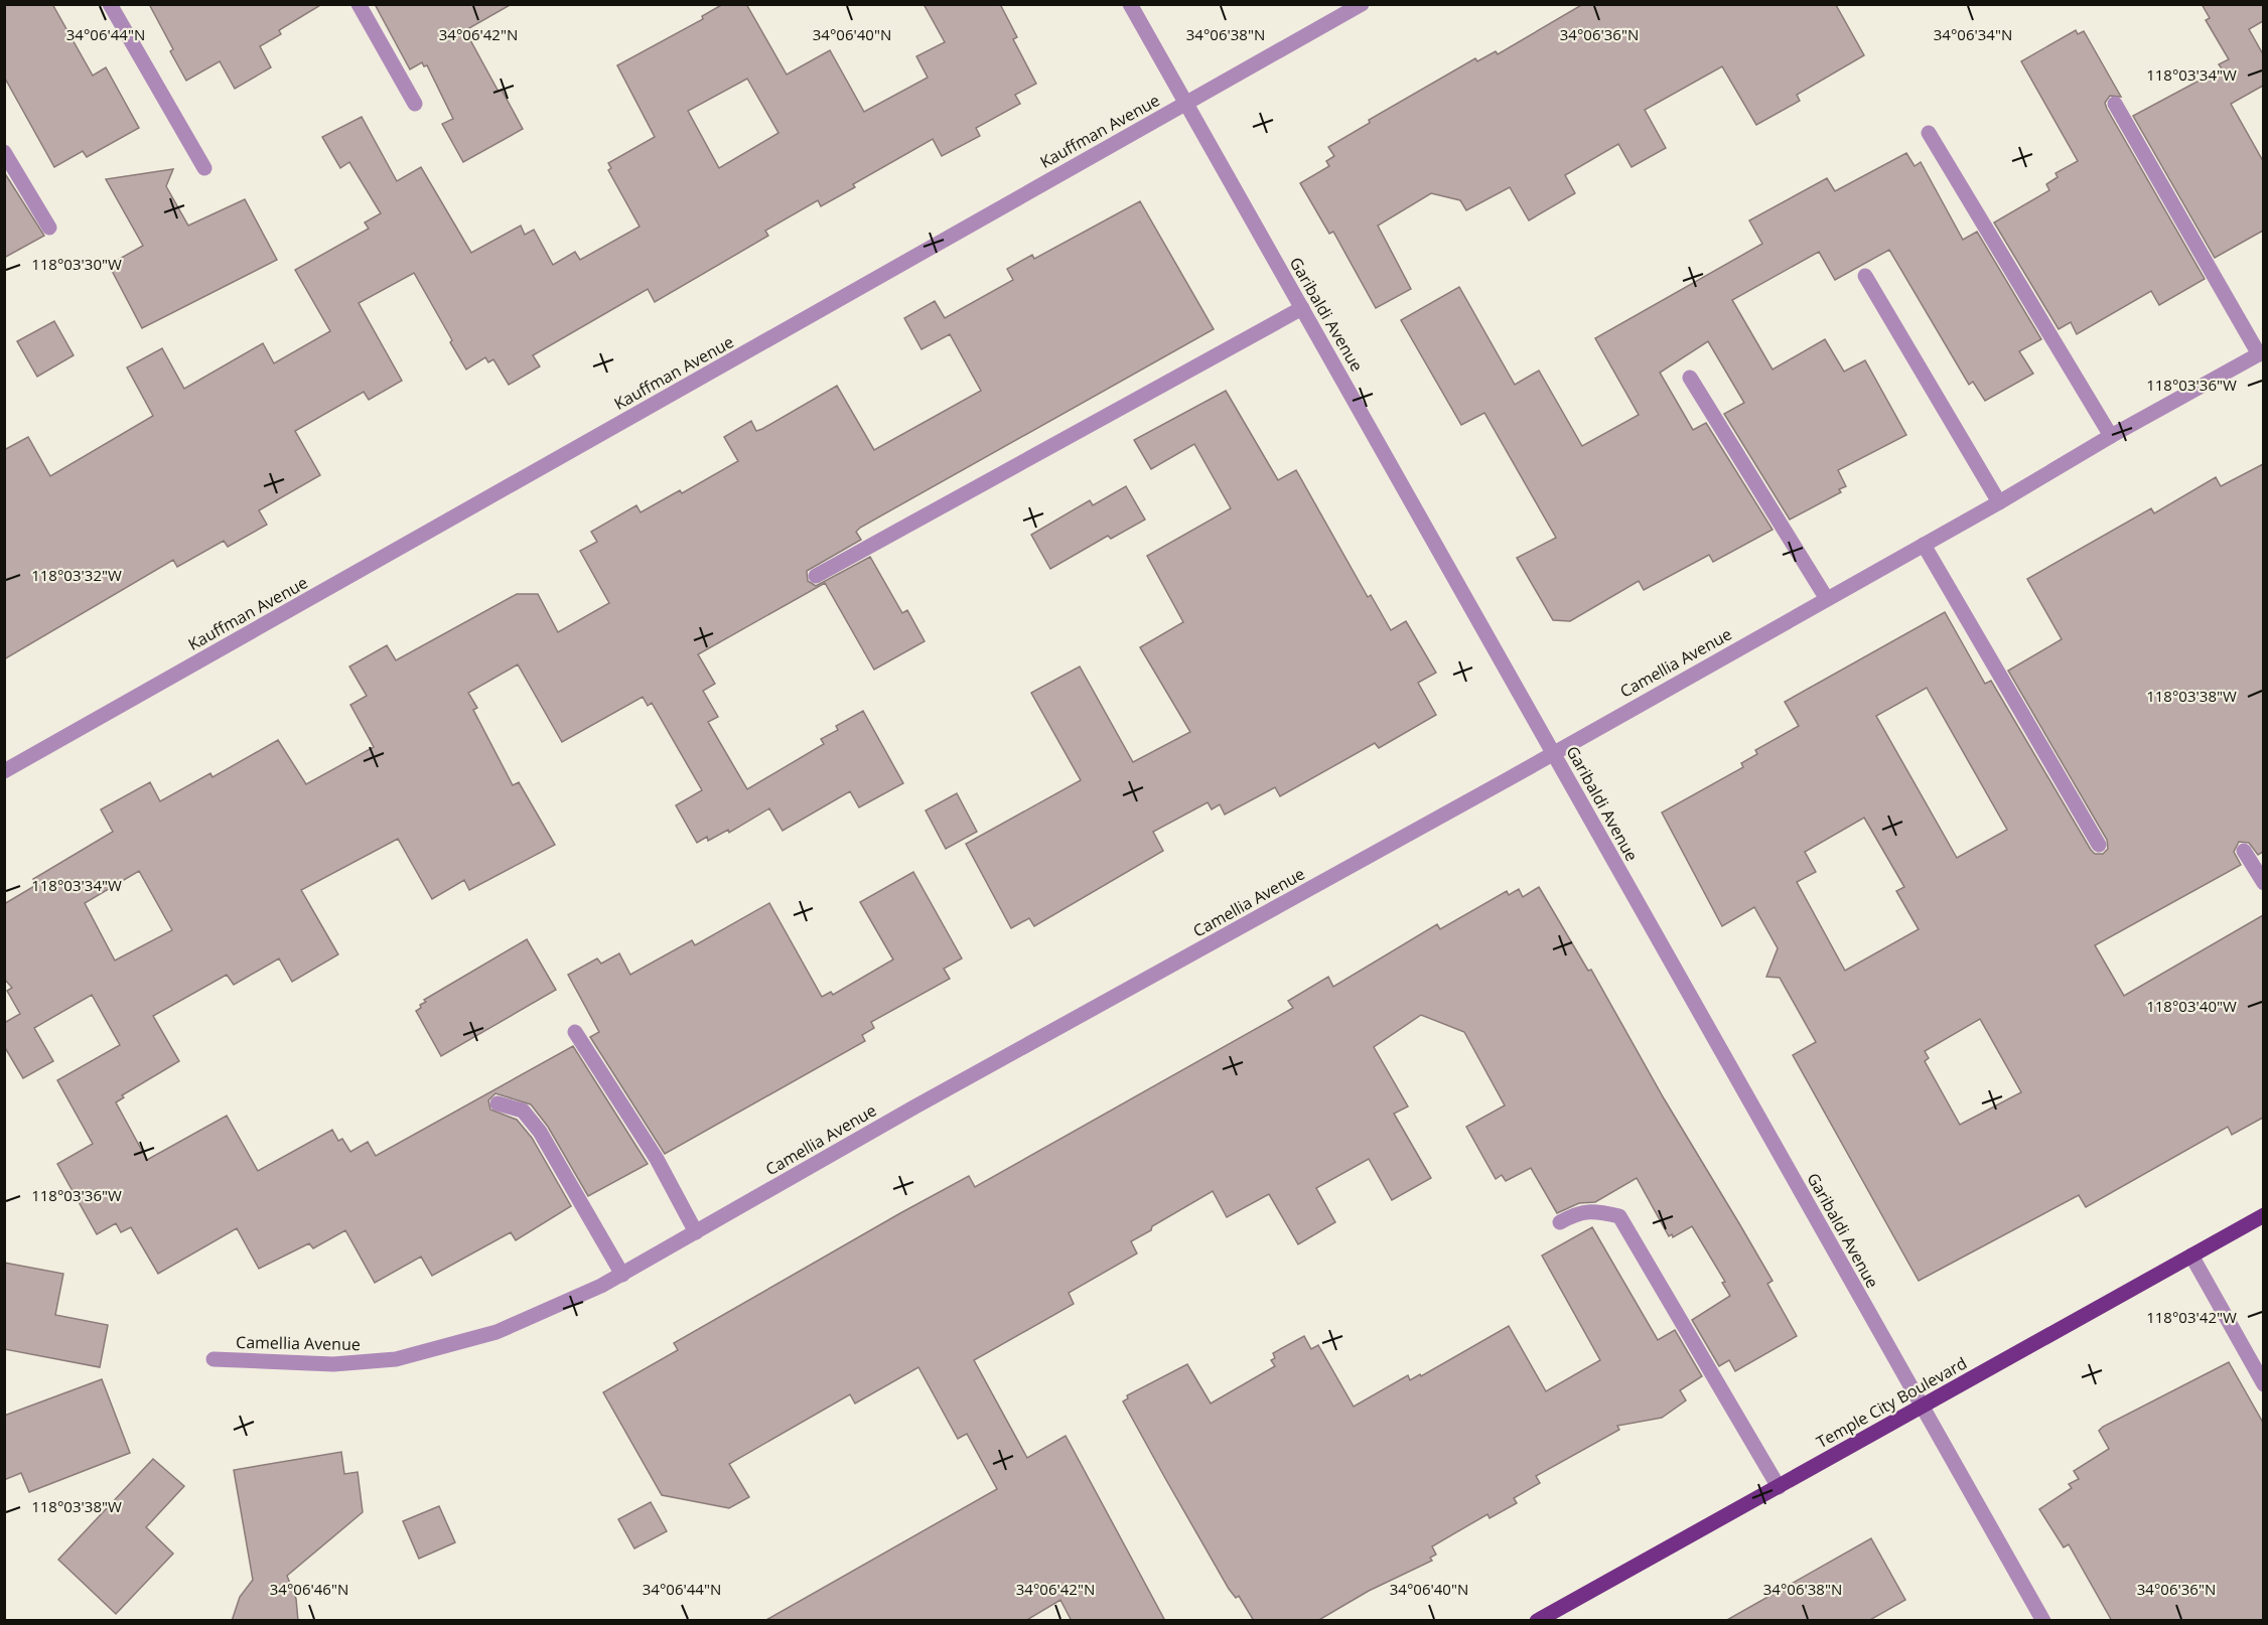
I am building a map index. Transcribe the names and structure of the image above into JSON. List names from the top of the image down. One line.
{"streets":{"main road":["Temple City Boulevard"],"street":["Kauffman Avenue","Garibaldi Avenue","Camellia Avenue"]},"crossings":[["Kauffman Avenue","Garibaldi Avenue"],["Garibaldi Avenue","Camellia Avenue"],["Garibaldi Avenue","Temple City Boulevard"]],"coordinates":["34°06'34\"N","34°06'44\"N","34°06'42\"N","34°06'40\"N","34°06'38\"N","34°06'36\"N","118°03'34\"W","118°03'30\"W","118°03'36\"W","118°03'32\"W","118°03'38\"W","118°03'40\"W","118°03'42\"W","34°06'46\"N"]}
